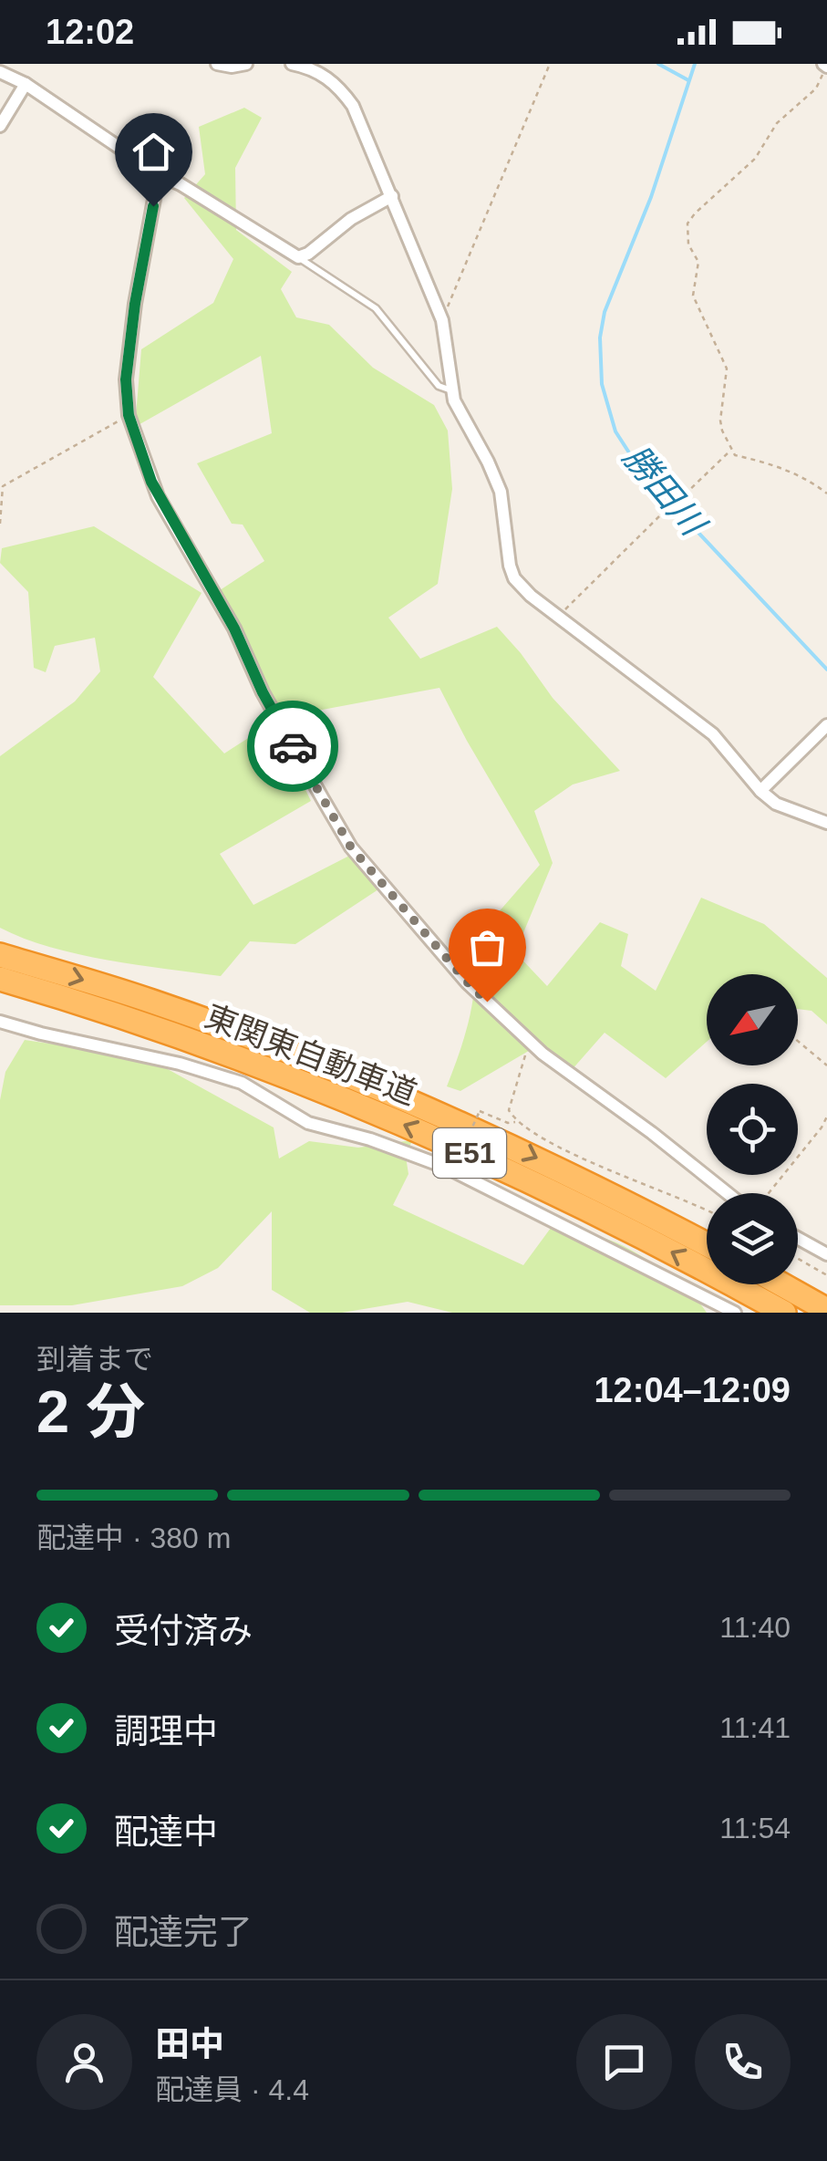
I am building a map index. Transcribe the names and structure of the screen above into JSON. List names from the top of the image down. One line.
{"streets":{"highway":["東関東自動車道","E51"]},"water":["勝田川"],"north":"bottom left","page":{"status":"12:02","heading":["2 分","到着まで","12:04–12:09"],"panel":["田中","配達員 · 4.4"],"bar":"配達中 · 380 m","list":[["受付済み","11:40"],["調理中","11:41"],["配達中","11:54"],"配達完了"]}}
